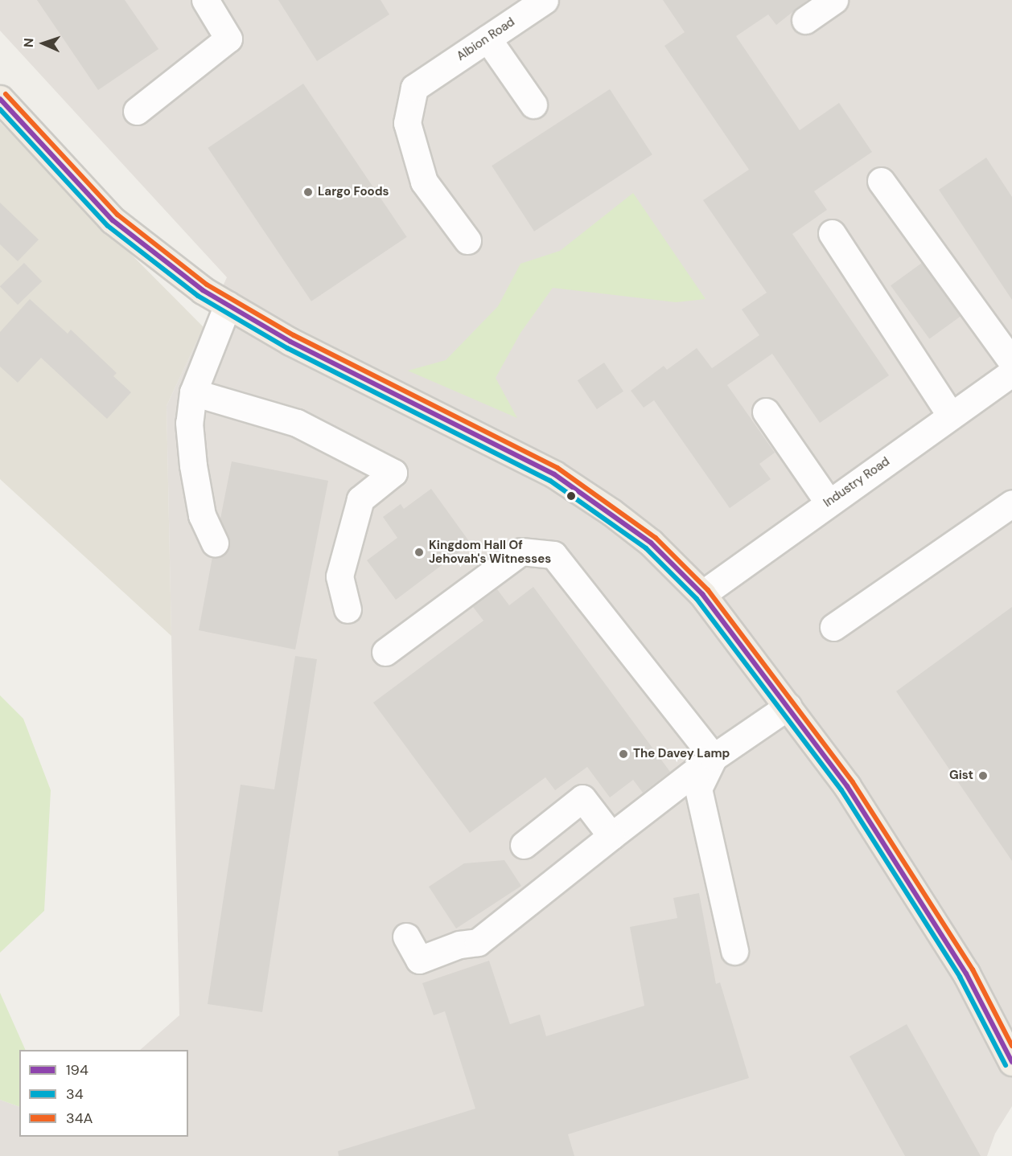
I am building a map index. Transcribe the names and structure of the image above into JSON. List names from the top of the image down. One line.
{"streets":{"street":["Albion Road","Industry Road"]},"places":["Largo Foods","Kingdom Hall Of Jehovah's Witnesses","The Davey Lamp","Gist"],"lines":["transit line 34A","transit line 194","transit line 34"],"legend":["194","34","34A"],"north":"left"}
